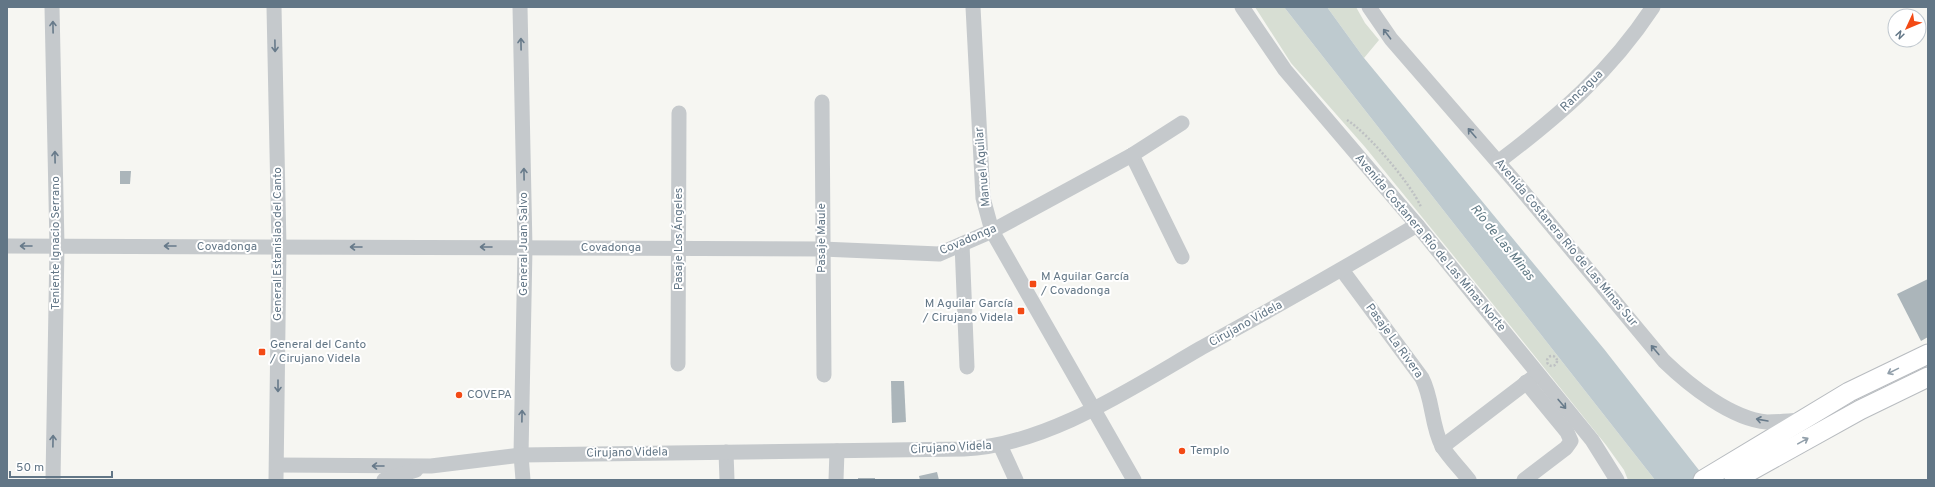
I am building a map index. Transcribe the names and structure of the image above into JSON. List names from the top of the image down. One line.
{"streets":{"street":["Rancagua","Manuel Aguilar","Pasaje Maule","Pasaje Los Ángeles","Covadonga","Teniente Ignacio Serrano","Avenida Costanera Río de Las Minas Norte","Avenida Costanera Río de Las Minas Sur","General Estanislao del Canto","General Juan Salvo","Cirujano Videla","Pasaje La Rivera"]},"crossings":[["Rancagua","Avenida Costanera Río de Las Minas Sur"],["Manuel Aguilar","Covadonga"],["Manuel Aguilar","Cirujano Videla"],["Pasaje Maule","Covadonga"],["Pasaje Los Ángeles","Covadonga"],["Covadonga","Teniente Ignacio Serrano"],["Covadonga","General Estanislao del Canto"],["Covadonga","General Juan Salvo"],["Avenida Costanera Río de Las Minas Norte","Cirujano Videla"],["General Estanislao del Canto","Cirujano Videla"],["General Juan Salvo","Cirujano Videla"],["Cirujano Videla","Pasaje La Rivera"]],"one_way":["Covadonga","Teniente Ignacio Serrano","Avenida Costanera Río de Las Minas Sur","General Estanislao del Canto","General Juan Salvo"],"water":["Río de Las Minas"],"places":{"transit":["M Aguilar García / Covadonga","M Aguilar García / Cirujano Videla","General del Canto / Cirujano Videla"],"other":["COVEPA","Templo"]},"scale_bar":"50 m","north":"bottom left"}
